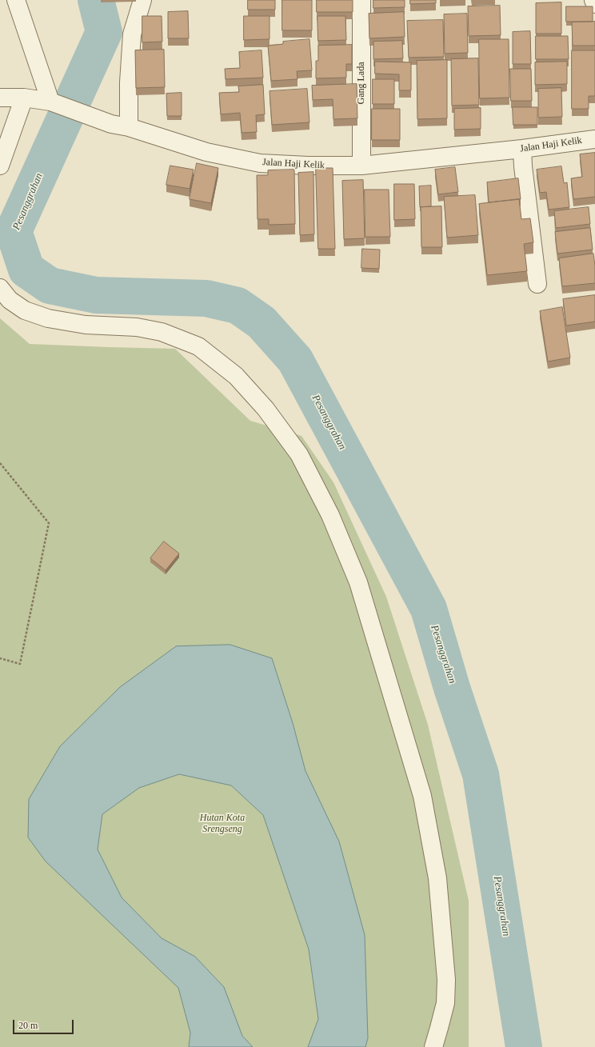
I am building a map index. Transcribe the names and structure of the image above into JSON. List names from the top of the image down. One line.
{"streets":{"street":["Gang Lada","Jalan Haji Kelik"]},"crossings":[["Gang Lada","Jalan Haji Kelik"]],"water":["Pesanggrahan"],"parks":["Hutan Kota Srengseng"],"scale_bar":"20 m"}
